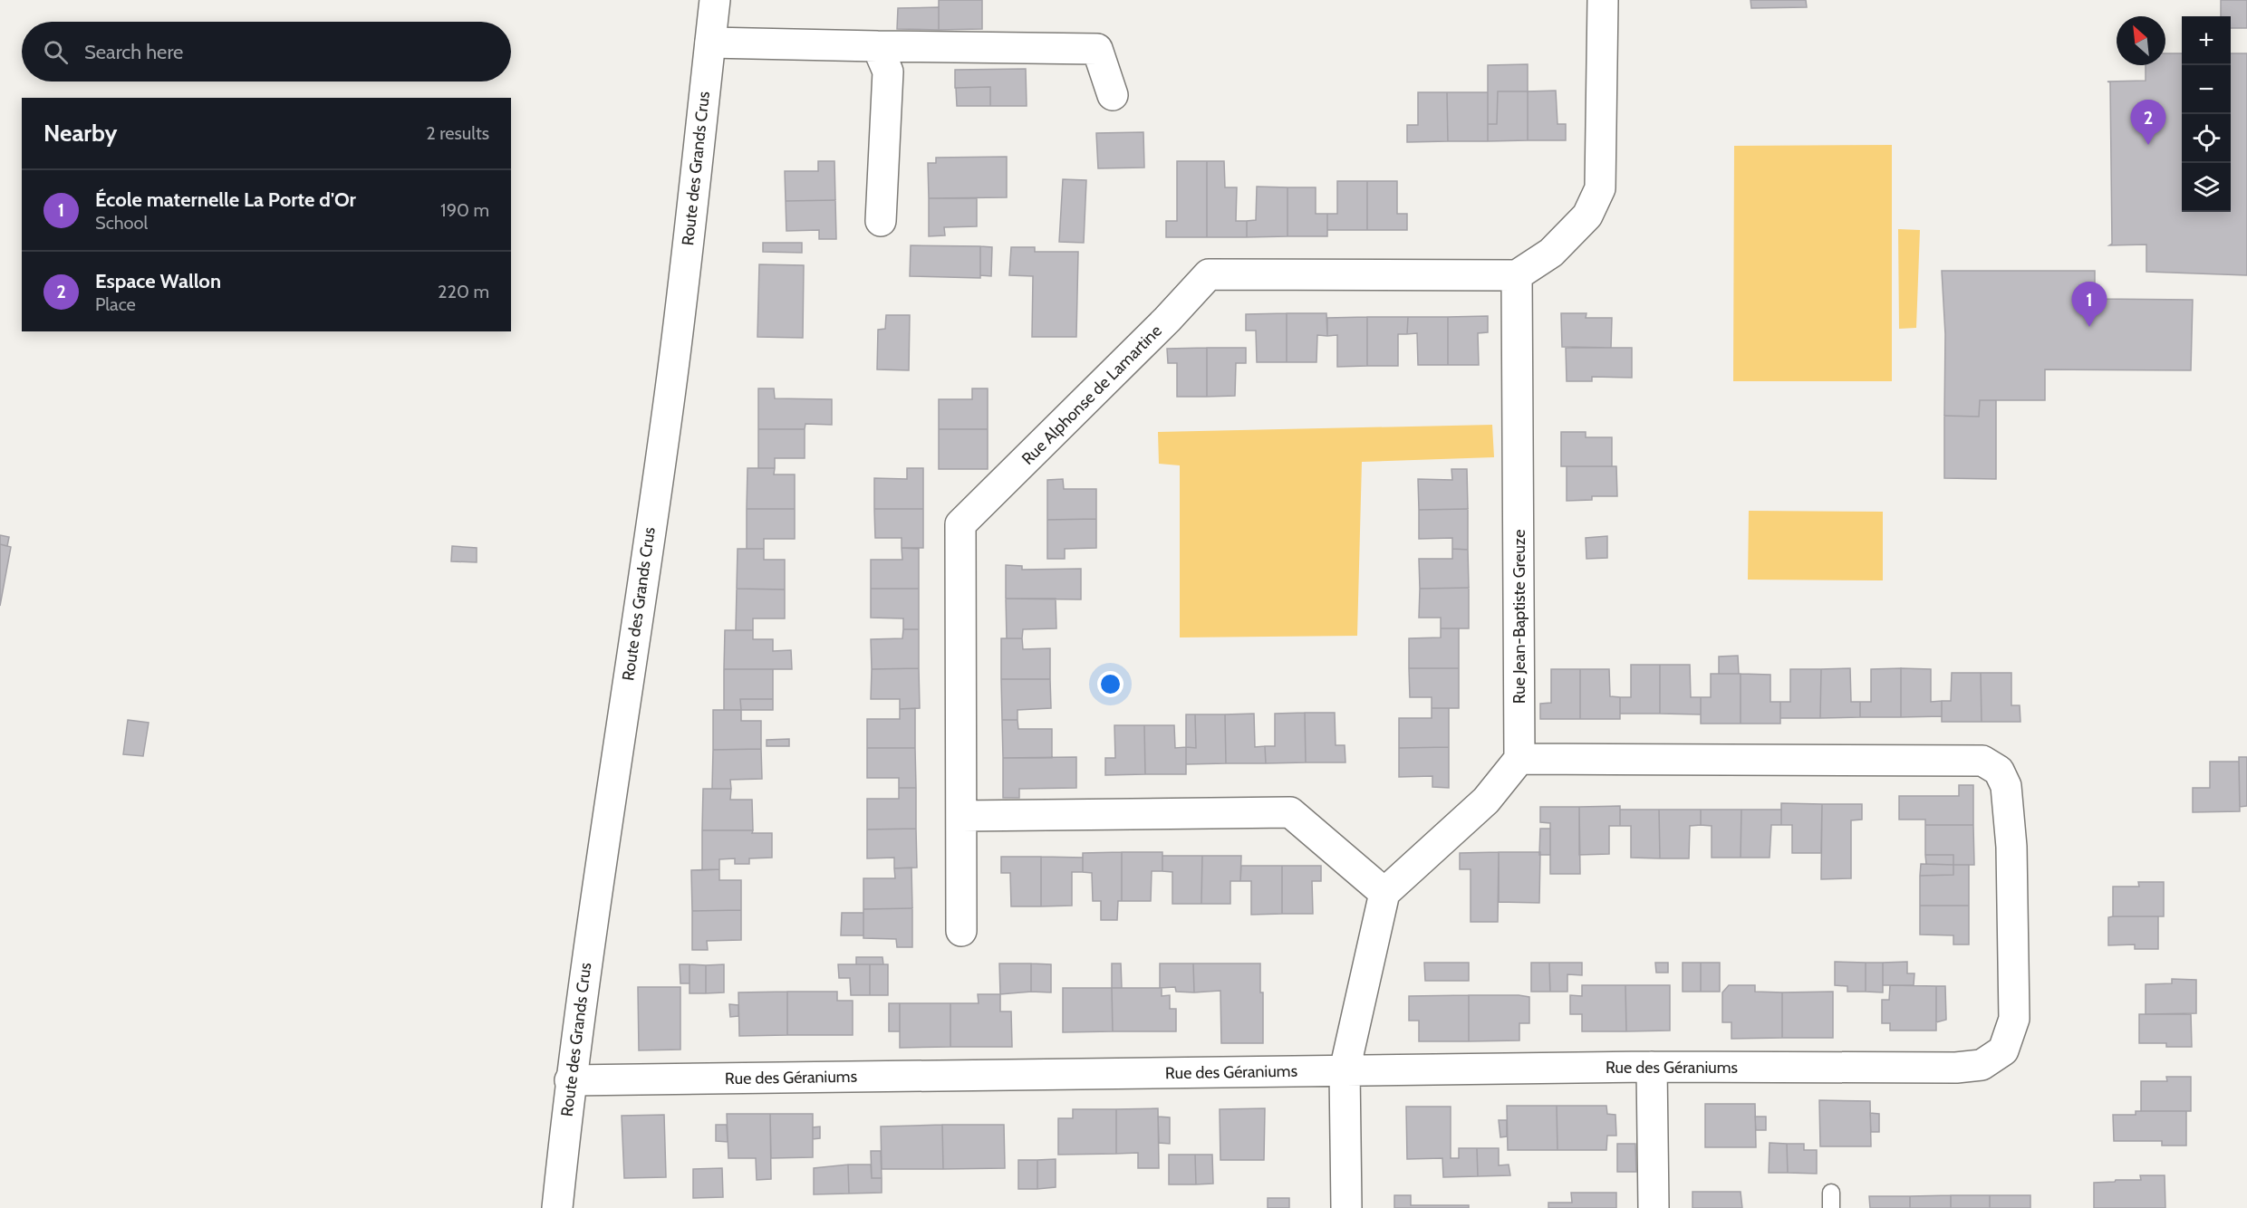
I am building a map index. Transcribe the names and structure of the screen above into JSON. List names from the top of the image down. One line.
{"streets":{"street":["Route des Grands Crus","Rue Alphonse de Lamartine","Rue Jean-Baptiste Greuze","Rue des Géraniums"]},"crossings":[["Route des Grands Crus","Rue des Géraniums"],["Rue Alphonse de Lamartine","Rue Jean-Baptiste Greuze"],["Rue Jean-Baptiste Greuze","Rue des Géraniums"]],"north":"top left","page":{"map_buttons":["+","−"],"search":"Search here","heading":["Nearby","2 results"],"pins":["2","1"],"list":[{"mark":"1","name":"École maternelle La Porte d'Or","note":"School","value":"190 m"},{"mark":"2","name":"Espace Wallon","note":"Place","value":"220 m"}]}}
